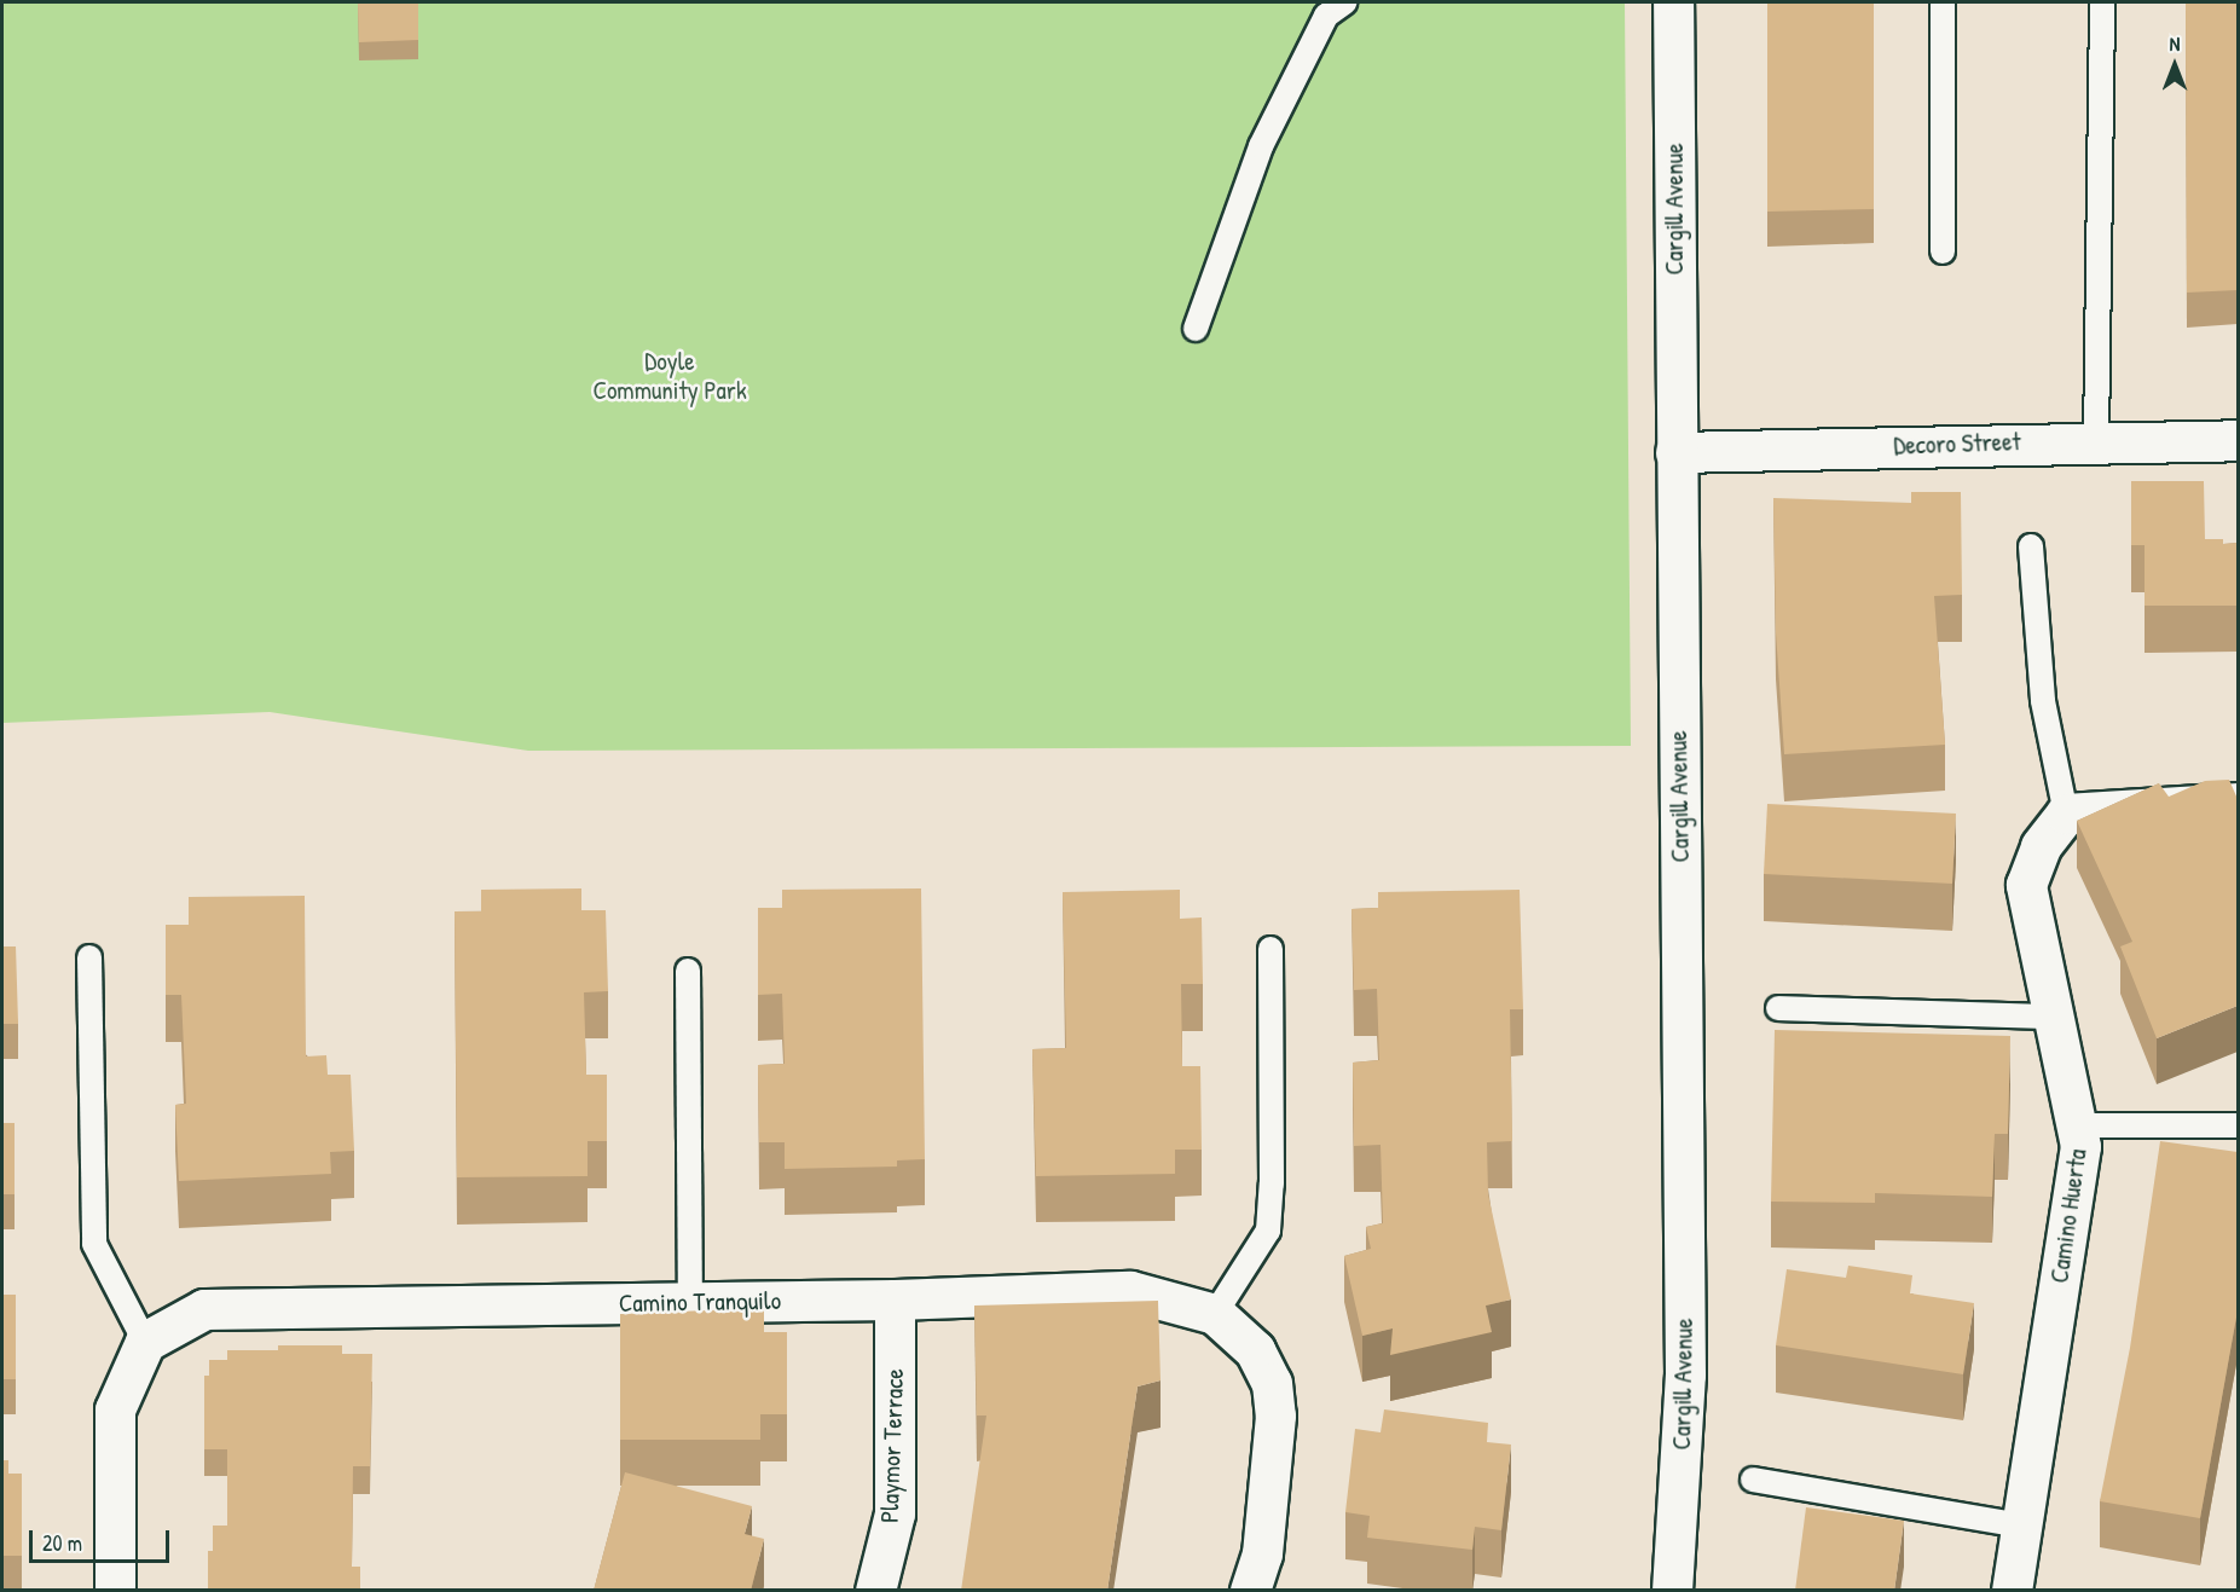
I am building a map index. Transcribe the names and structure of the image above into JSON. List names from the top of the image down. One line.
{"streets":{"street":["Cargill Avenue","Decoro Street","Camino Huerta","Camino Tranquilo","Playmor Terrace"]},"crossings":[["Cargill Avenue","Decoro Street"],["Camino Tranquilo","Playmor Terrace"]],"parks":["Doyle Community Park"],"scale_bar":"20 m","north":"top"}
